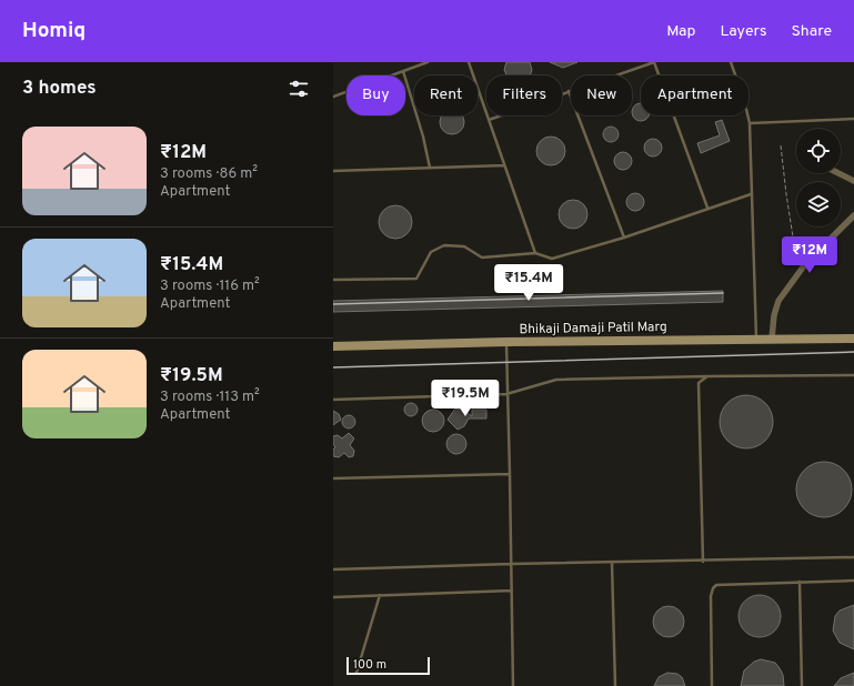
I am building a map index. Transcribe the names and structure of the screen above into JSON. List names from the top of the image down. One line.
{"streets":{"street":["Bhikaji Damaji Patil Marg"]},"scale_bar":"100 m","page":{"header":"Homiq","nav":["Map","Layers","Share"],"heading":"3 homes","chip":["Buy","Rent","Filters","New","Apartment"],"list":[{"name":"₹12M","note":"3 rooms · 86 m² · Apartment"},{"name":"₹15.4M","note":"3 rooms · 116 m² · Apartment"},{"name":"₹19.5M","note":"3 rooms · 113 m² · Apartment"}],"price":["₹12M","₹15.4M","₹19.5M"],"scale":"100 m"}}
